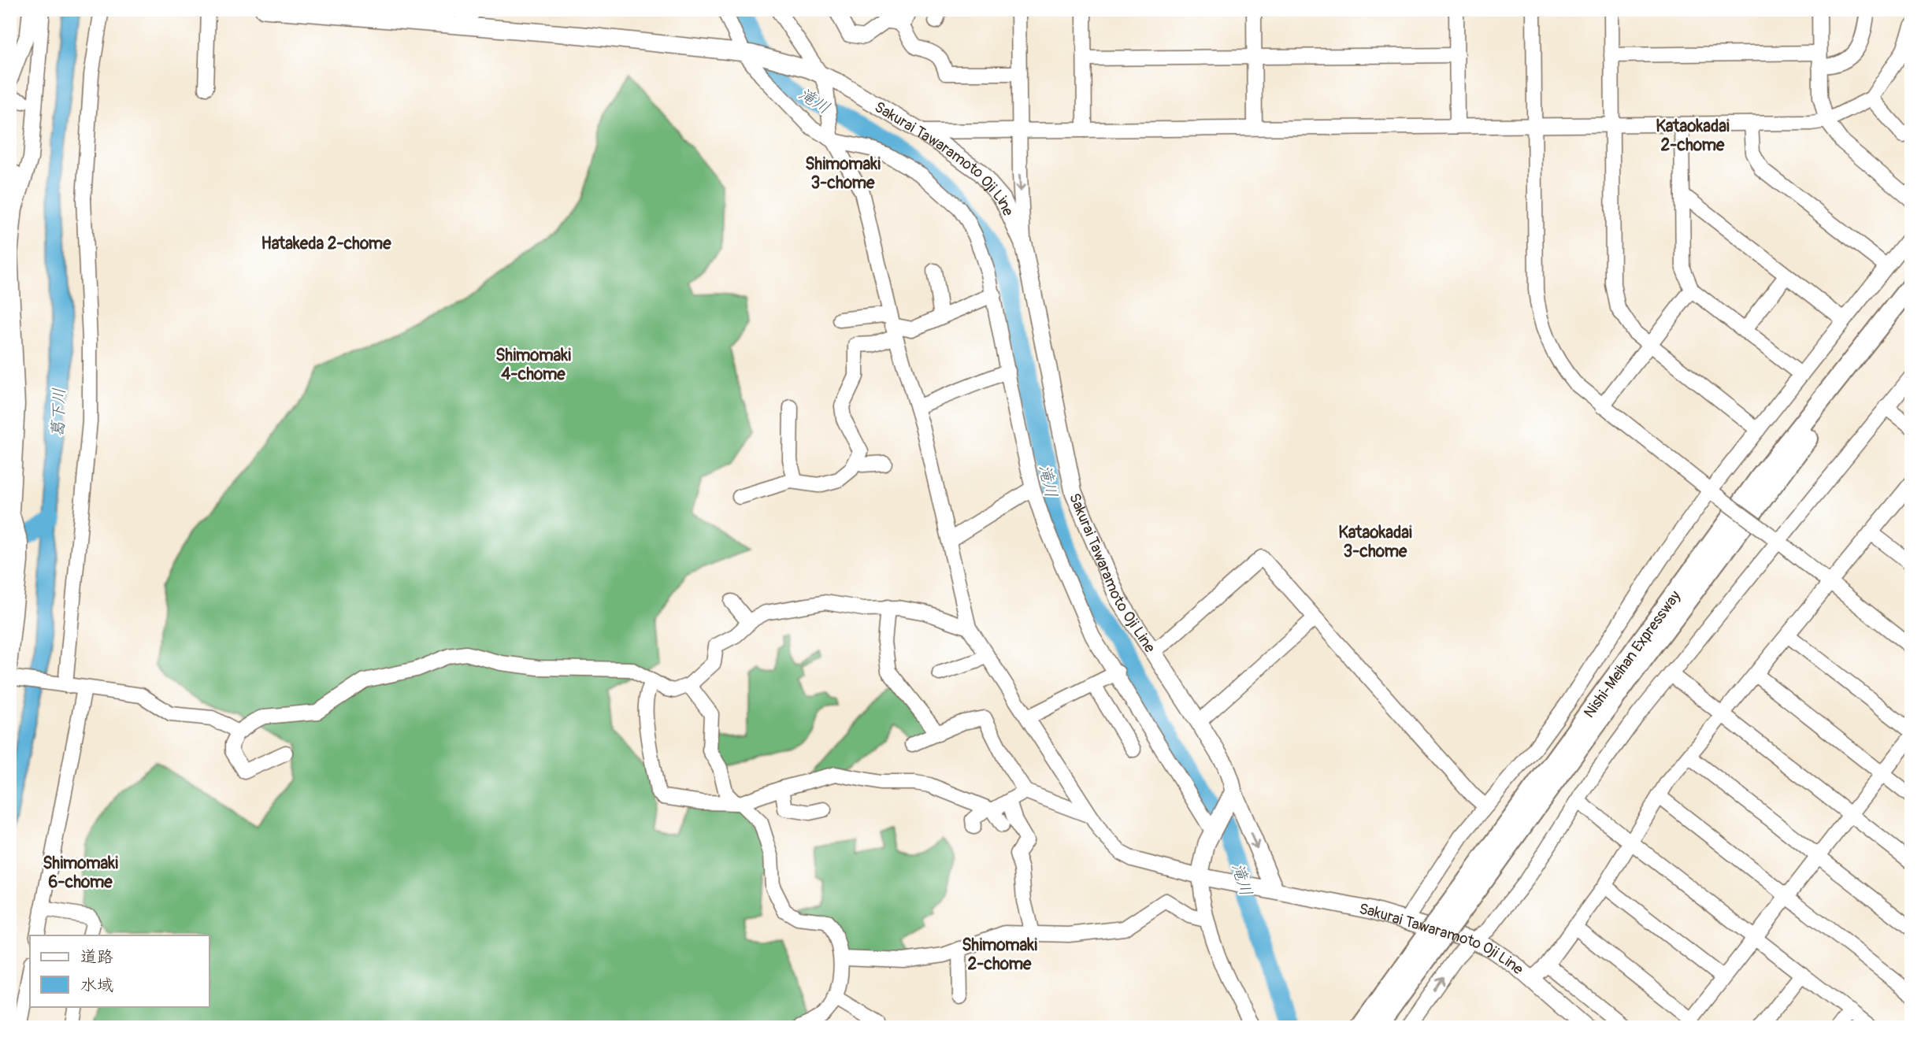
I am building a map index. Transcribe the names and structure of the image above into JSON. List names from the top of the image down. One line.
{"streets":{"highway":["Nishi-Meihan Expressway"],"main road":["Sakurai Tawaramoto Oji Line"]},"districts":["Kataokadai 2-chome","Shimomaki 3-chome","Hatakeda 2-chome","Shimomaki 4-chome","Kataokadai 3-chome","Shimomaki 6-chome","Shimomaki 2-chome"],"water":["滝川","葛下川"],"legend":["道路","水域"]}
